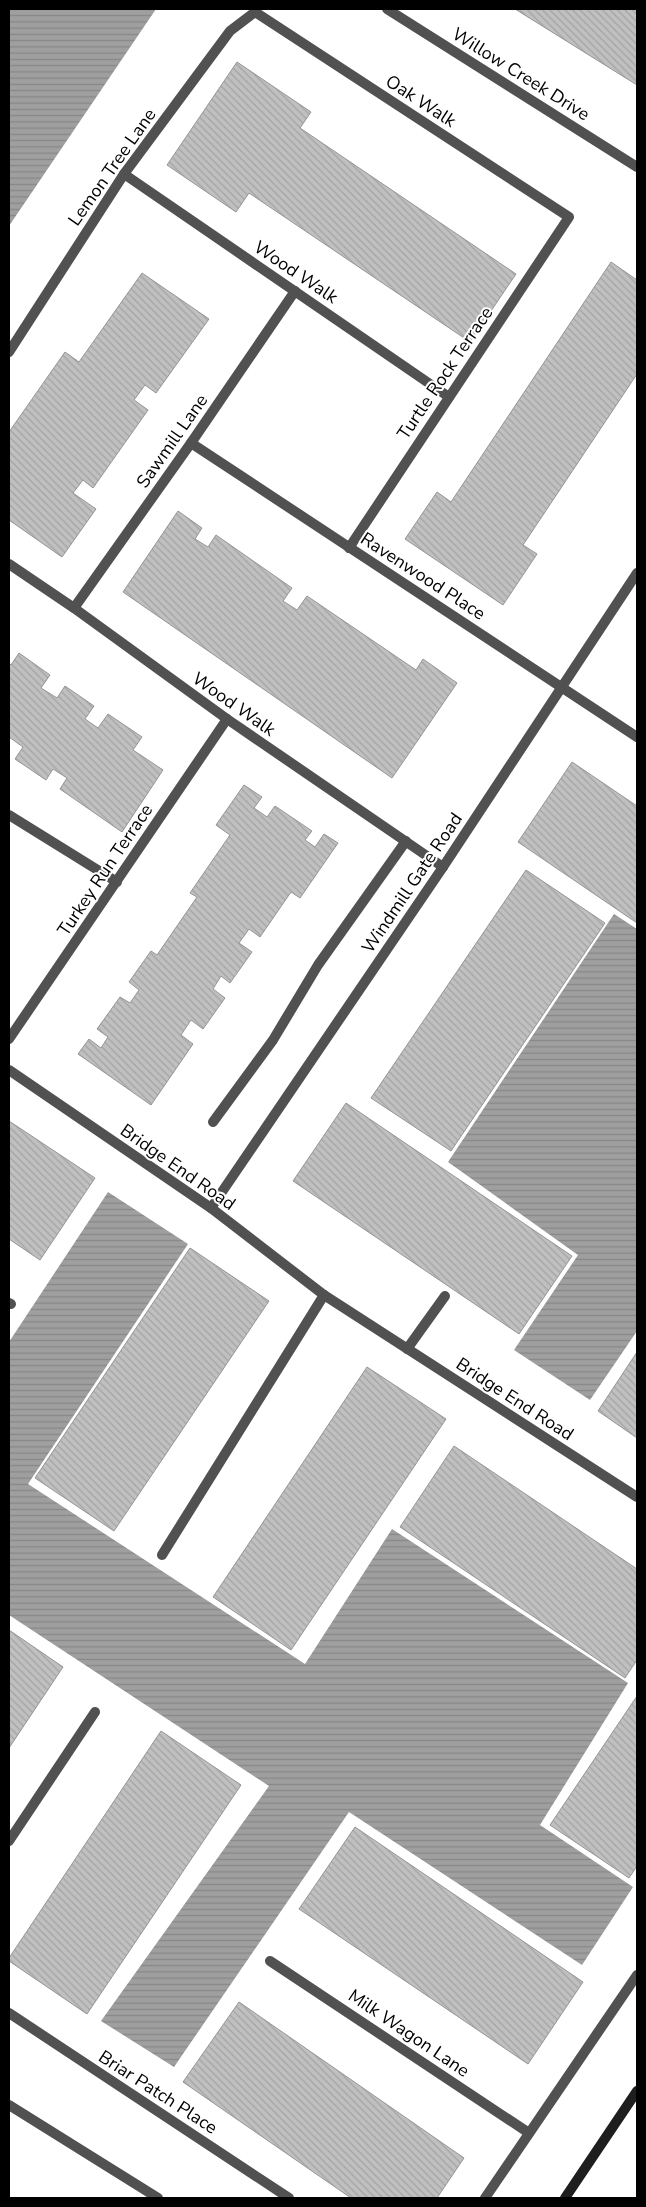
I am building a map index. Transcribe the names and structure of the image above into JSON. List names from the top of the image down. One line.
{"streets":{"street":["Willow Creek Drive","Oak Walk","Lemon Tree Lane","Wood Walk","Turtle Rock Terrace","Sawmill Lane","Ravenwood Place","Turkey Run Terrace","Windmill Gate Road","Bridge End Road","Milk Wagon Lane","Briar Patch Place"]},"crossings":[["Oak Walk","Lemon Tree Lane"],["Oak Walk","Turtle Rock Terrace"],["Lemon Tree Lane","Wood Walk"],["Wood Walk","Turtle Rock Terrace"],["Wood Walk","Sawmill Lane"],["Wood Walk","Turkey Run Terrace"],["Wood Walk","Windmill Gate Road"],["Turtle Rock Terrace","Ravenwood Place"],["Sawmill Lane","Ravenwood Place"],["Ravenwood Place","Windmill Gate Road"],["Windmill Gate Road","Bridge End Road"]]}
